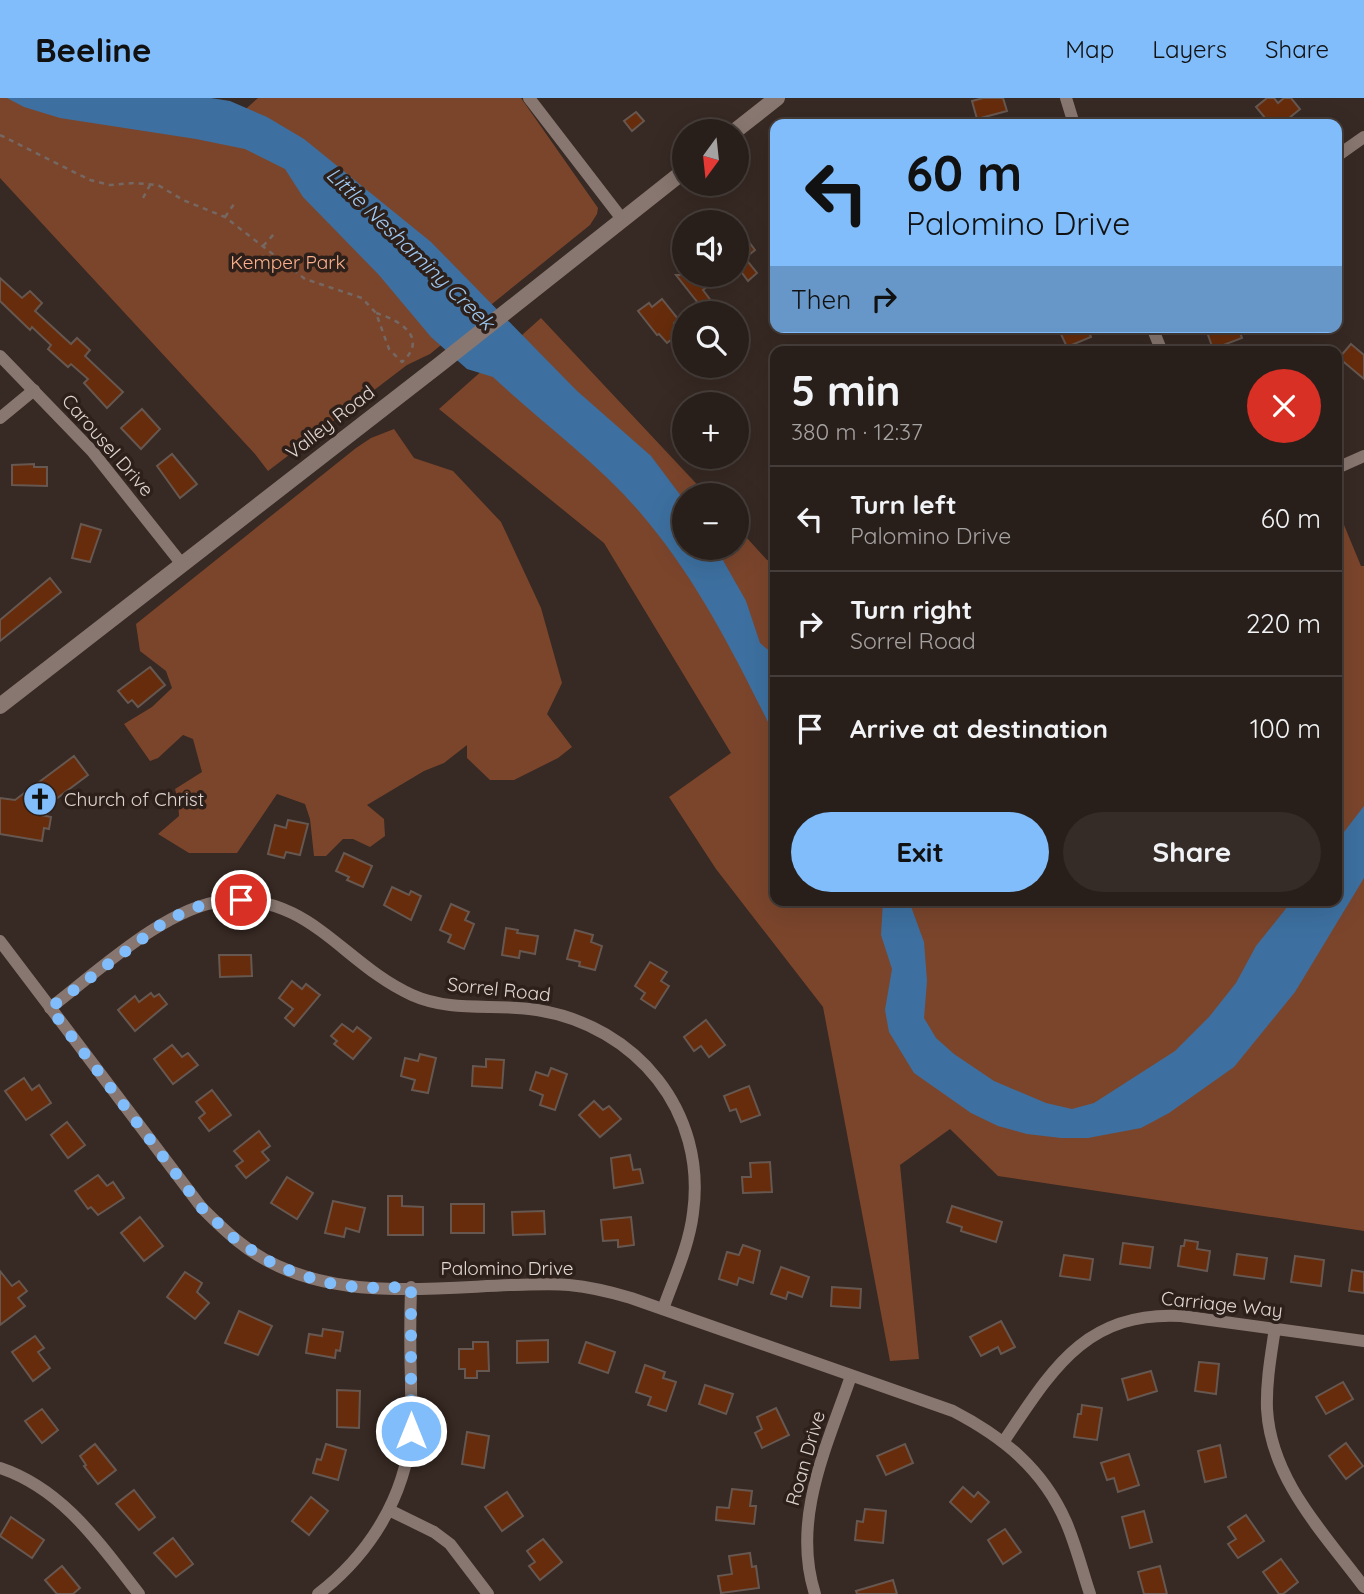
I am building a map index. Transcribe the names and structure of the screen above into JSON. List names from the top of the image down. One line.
{"streets":{"street":["Valley Road","Carousel Drive","Sorrel Road","Palomino Drive","Carriage Way","Roan Drive"]},"crossings":[["Valley Road","Carousel Drive"],["Sorrel Road","Palomino Drive"],["Palomino Drive","Carriage Way"],["Palomino Drive","Roan Drive"]],"water":["Little Neshaminy Creek"],"parks":["Kemper Park"],"places":{"church":["Church of Christ"]},"north":"bottom","page":{"header":"Beeline","nav":["Map","Layers","Share"],"map_buttons":["+","−"],"turn":["60 m","Palomino Drive"],"then":"Then","heading":["5 min","380 m · 12:37"],"list":[{"name":"Turn left","note":"Palomino Drive","value":"60 m"},{"name":"Turn right","note":"Sorrel Road","value":"220 m"},{"name":"Arrive at destination","value":"100 m"}],"buttons":["Exit","Share"]}}
